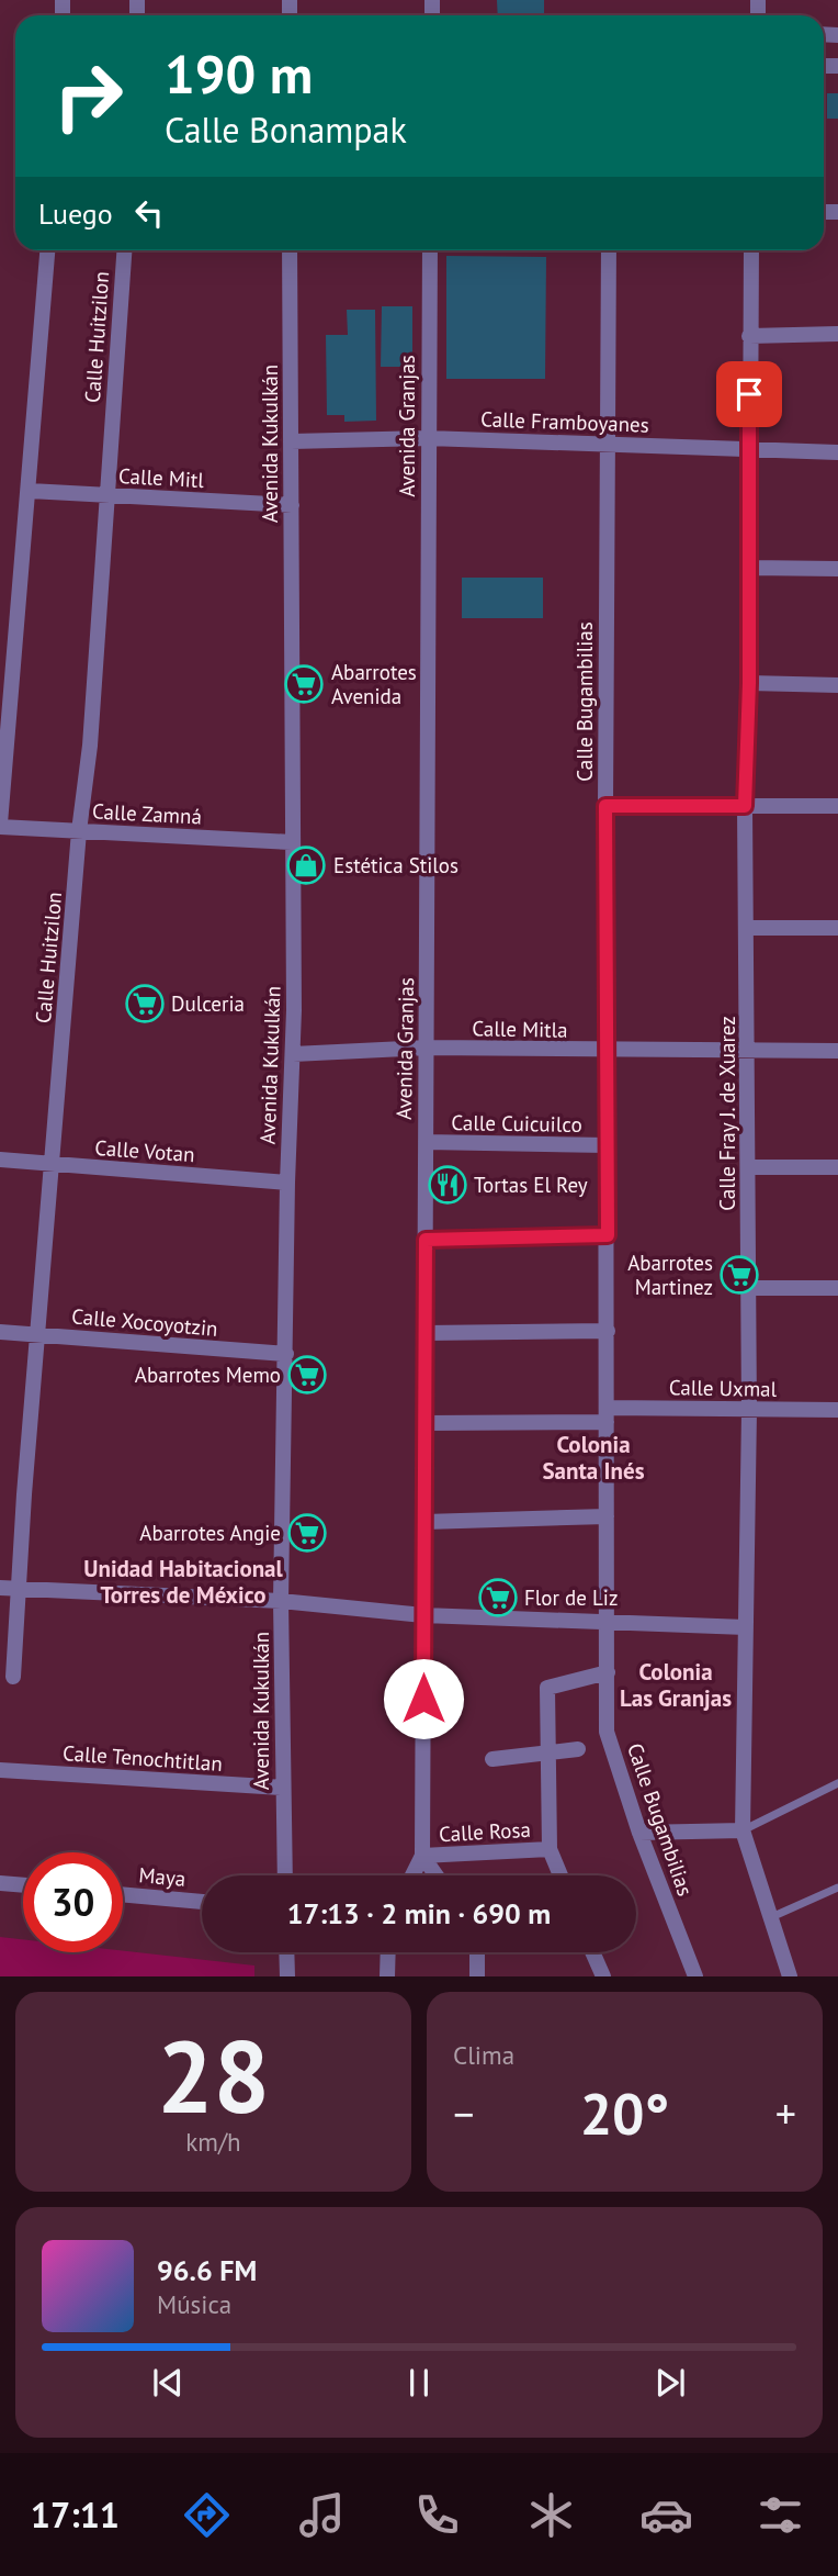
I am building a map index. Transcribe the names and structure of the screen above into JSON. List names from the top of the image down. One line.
{"streets":{"street":["Calle Huitzilon","Calle Framboyanes","Avenida Granjas","Avenida Kukulkán","Calle Mitl","Calle Bugambilias","Calle Zamná","Calle Mitla","Calle Fray J. de Xuarez","Calle Cuicuilco","Calle Votan","Calle Xocoyotzin","Calle Uxmal","Calle Tenochtitlan","Calle Rosa","Maya"]},"crossings":[["Calle Huitzilon","Calle Mitl"],["Calle Huitzilon","Calle Zamná"],["Calle Huitzilon","Calle Votan"],["Calle Huitzilon","Calle Xocoyotzin"],["Calle Framboyanes","Avenida Granjas"],["Calle Framboyanes","Avenida Kukulkán"],["Calle Framboyanes","Calle Bugambilias"],["Calle Framboyanes","Calle Fray J. de Xuarez"],["Avenida Granjas","Calle Mitla"],["Avenida Granjas","Calle Cuicuilco"],["Avenida Granjas","Calle Uxmal"],["Avenida Granjas","Calle Rosa"],["Avenida Kukulkán","Calle Mitl"],["Avenida Kukulkán","Calle Zamná"],["Avenida Kukulkán","Calle Mitla"],["Avenida Kukulkán","Calle Votan"],["Avenida Kukulkán","Calle Xocoyotzin"],["Avenida Kukulkán","Calle Tenochtitlan"],["Calle Bugambilias","Calle Mitla"],["Calle Bugambilias","Calle Cuicuilco"],["Calle Bugambilias","Calle Uxmal"],["Calle Mitla","Calle Fray J. de Xuarez"],["Calle Fray J. de Xuarez","Calle Uxmal"]],"districts":["Colonia Santa Inés","Unidad Habitacional Torres de México","Colonia Las Granjas"],"places":{"supermarket":["Abarrotes Avenida","Dulceria","Abarrotes Martinez","Abarrotes Memo","Abarrotes Angie","Flor de Liz"],"shop":["Estética Stilos"],"restaurant":["Tortas El Rey"]},"page":{"turn":["190 m","Calle Bonampak"],"then":"Luego","limit":"30","trip":"17:13 · 2 min · 690 m","tile":[["28","km/h"],"Clima"],"heat":["−","20°","+"],"song":["96.6 FM","Música"],"tabs":"17:11"}}
